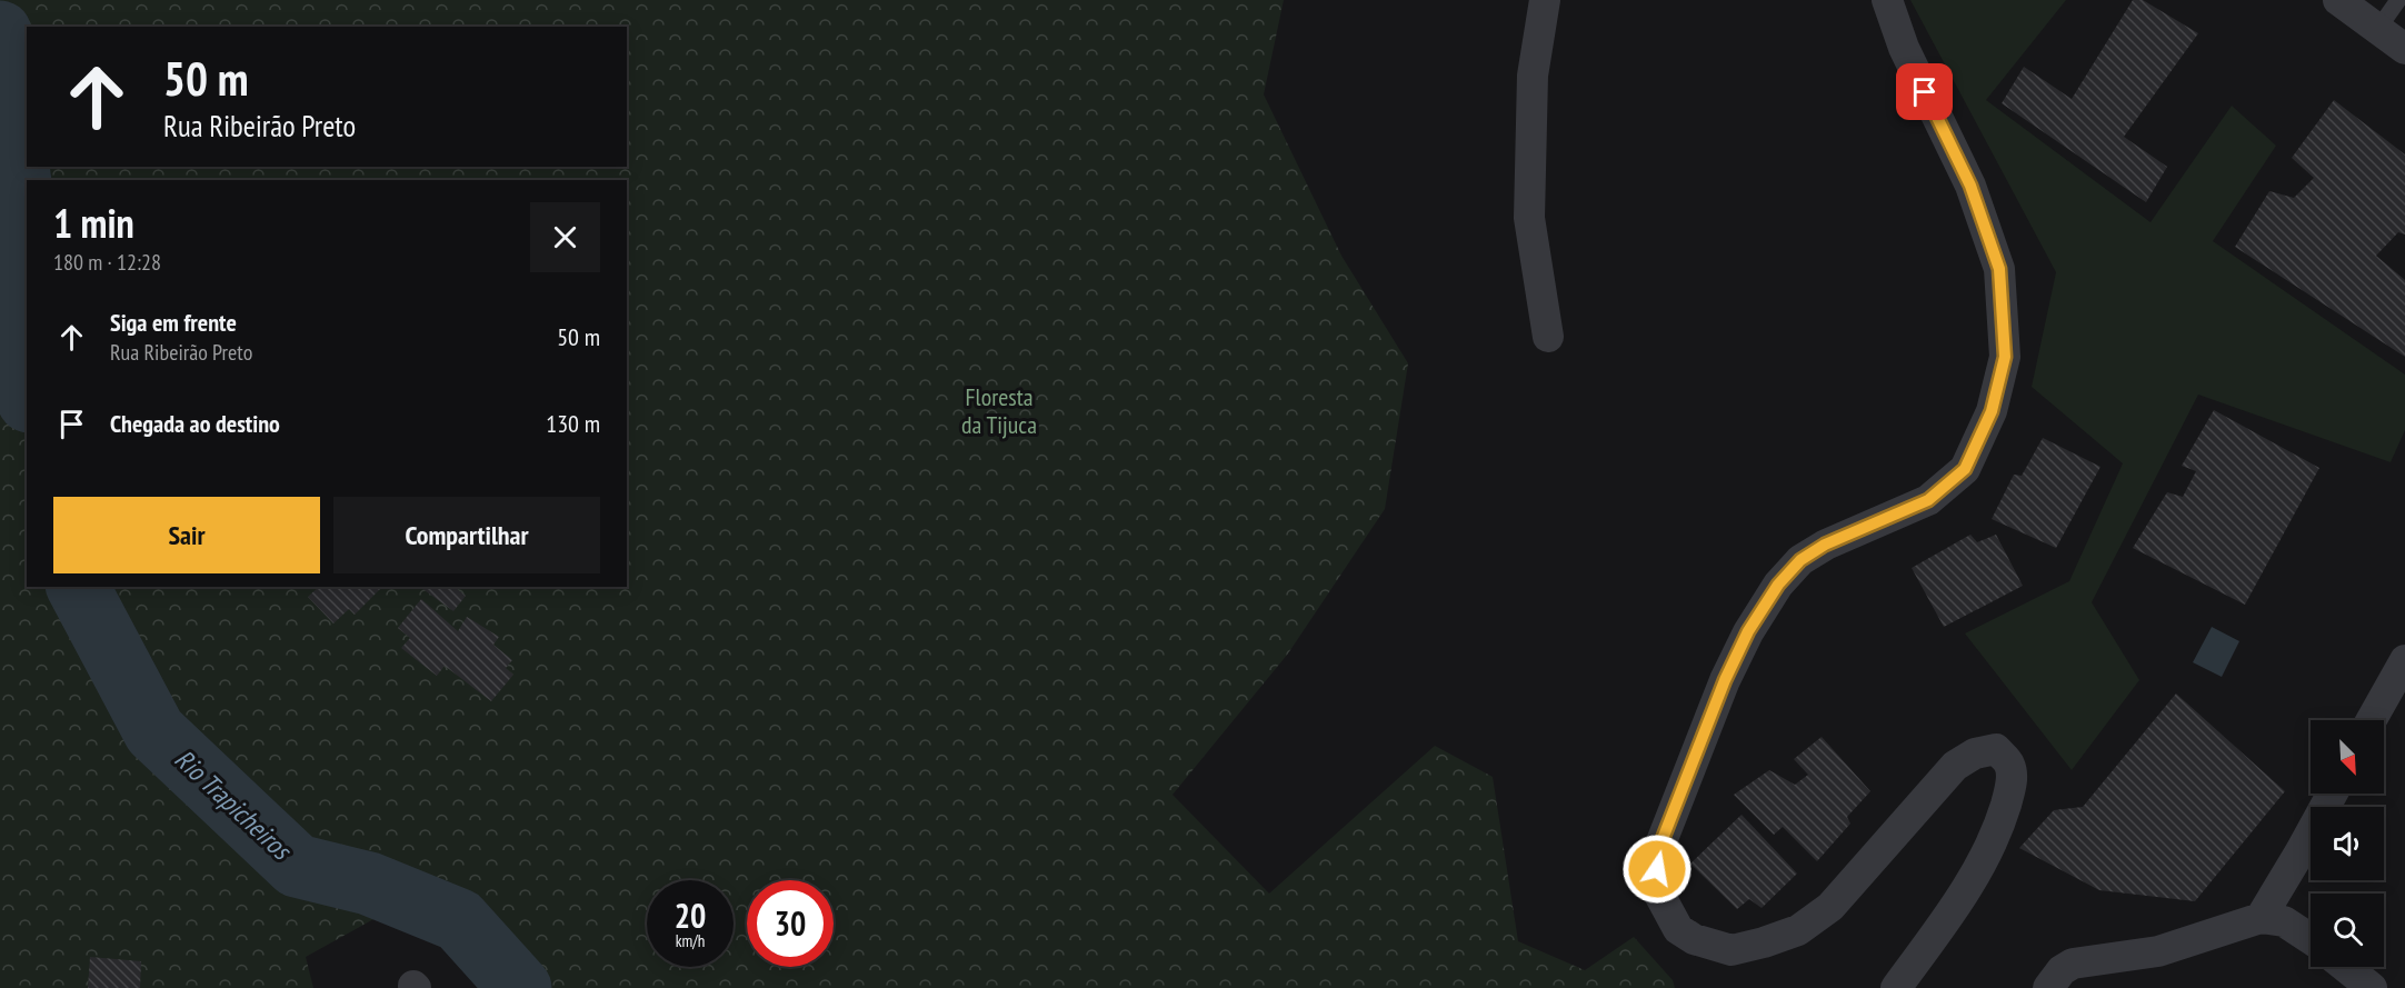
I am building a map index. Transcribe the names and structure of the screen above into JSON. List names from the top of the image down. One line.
{"water":["Rio Trapicheiros"],"parks":["Floresta da Tijuca"],"north":"bottom right","page":{"turn":["50 m","Rua Ribeirão Preto"],"heading":["1 min","180 m · 12:28"],"list":[{"name":"Siga em frente","note":"Rua Ribeirão Preto","value":"50 m"},{"name":"Chegada ao destino","value":"130 m"}],"buttons":["Sair","Compartilhar"],"speed":"20 km/h","limit":"30"}}
